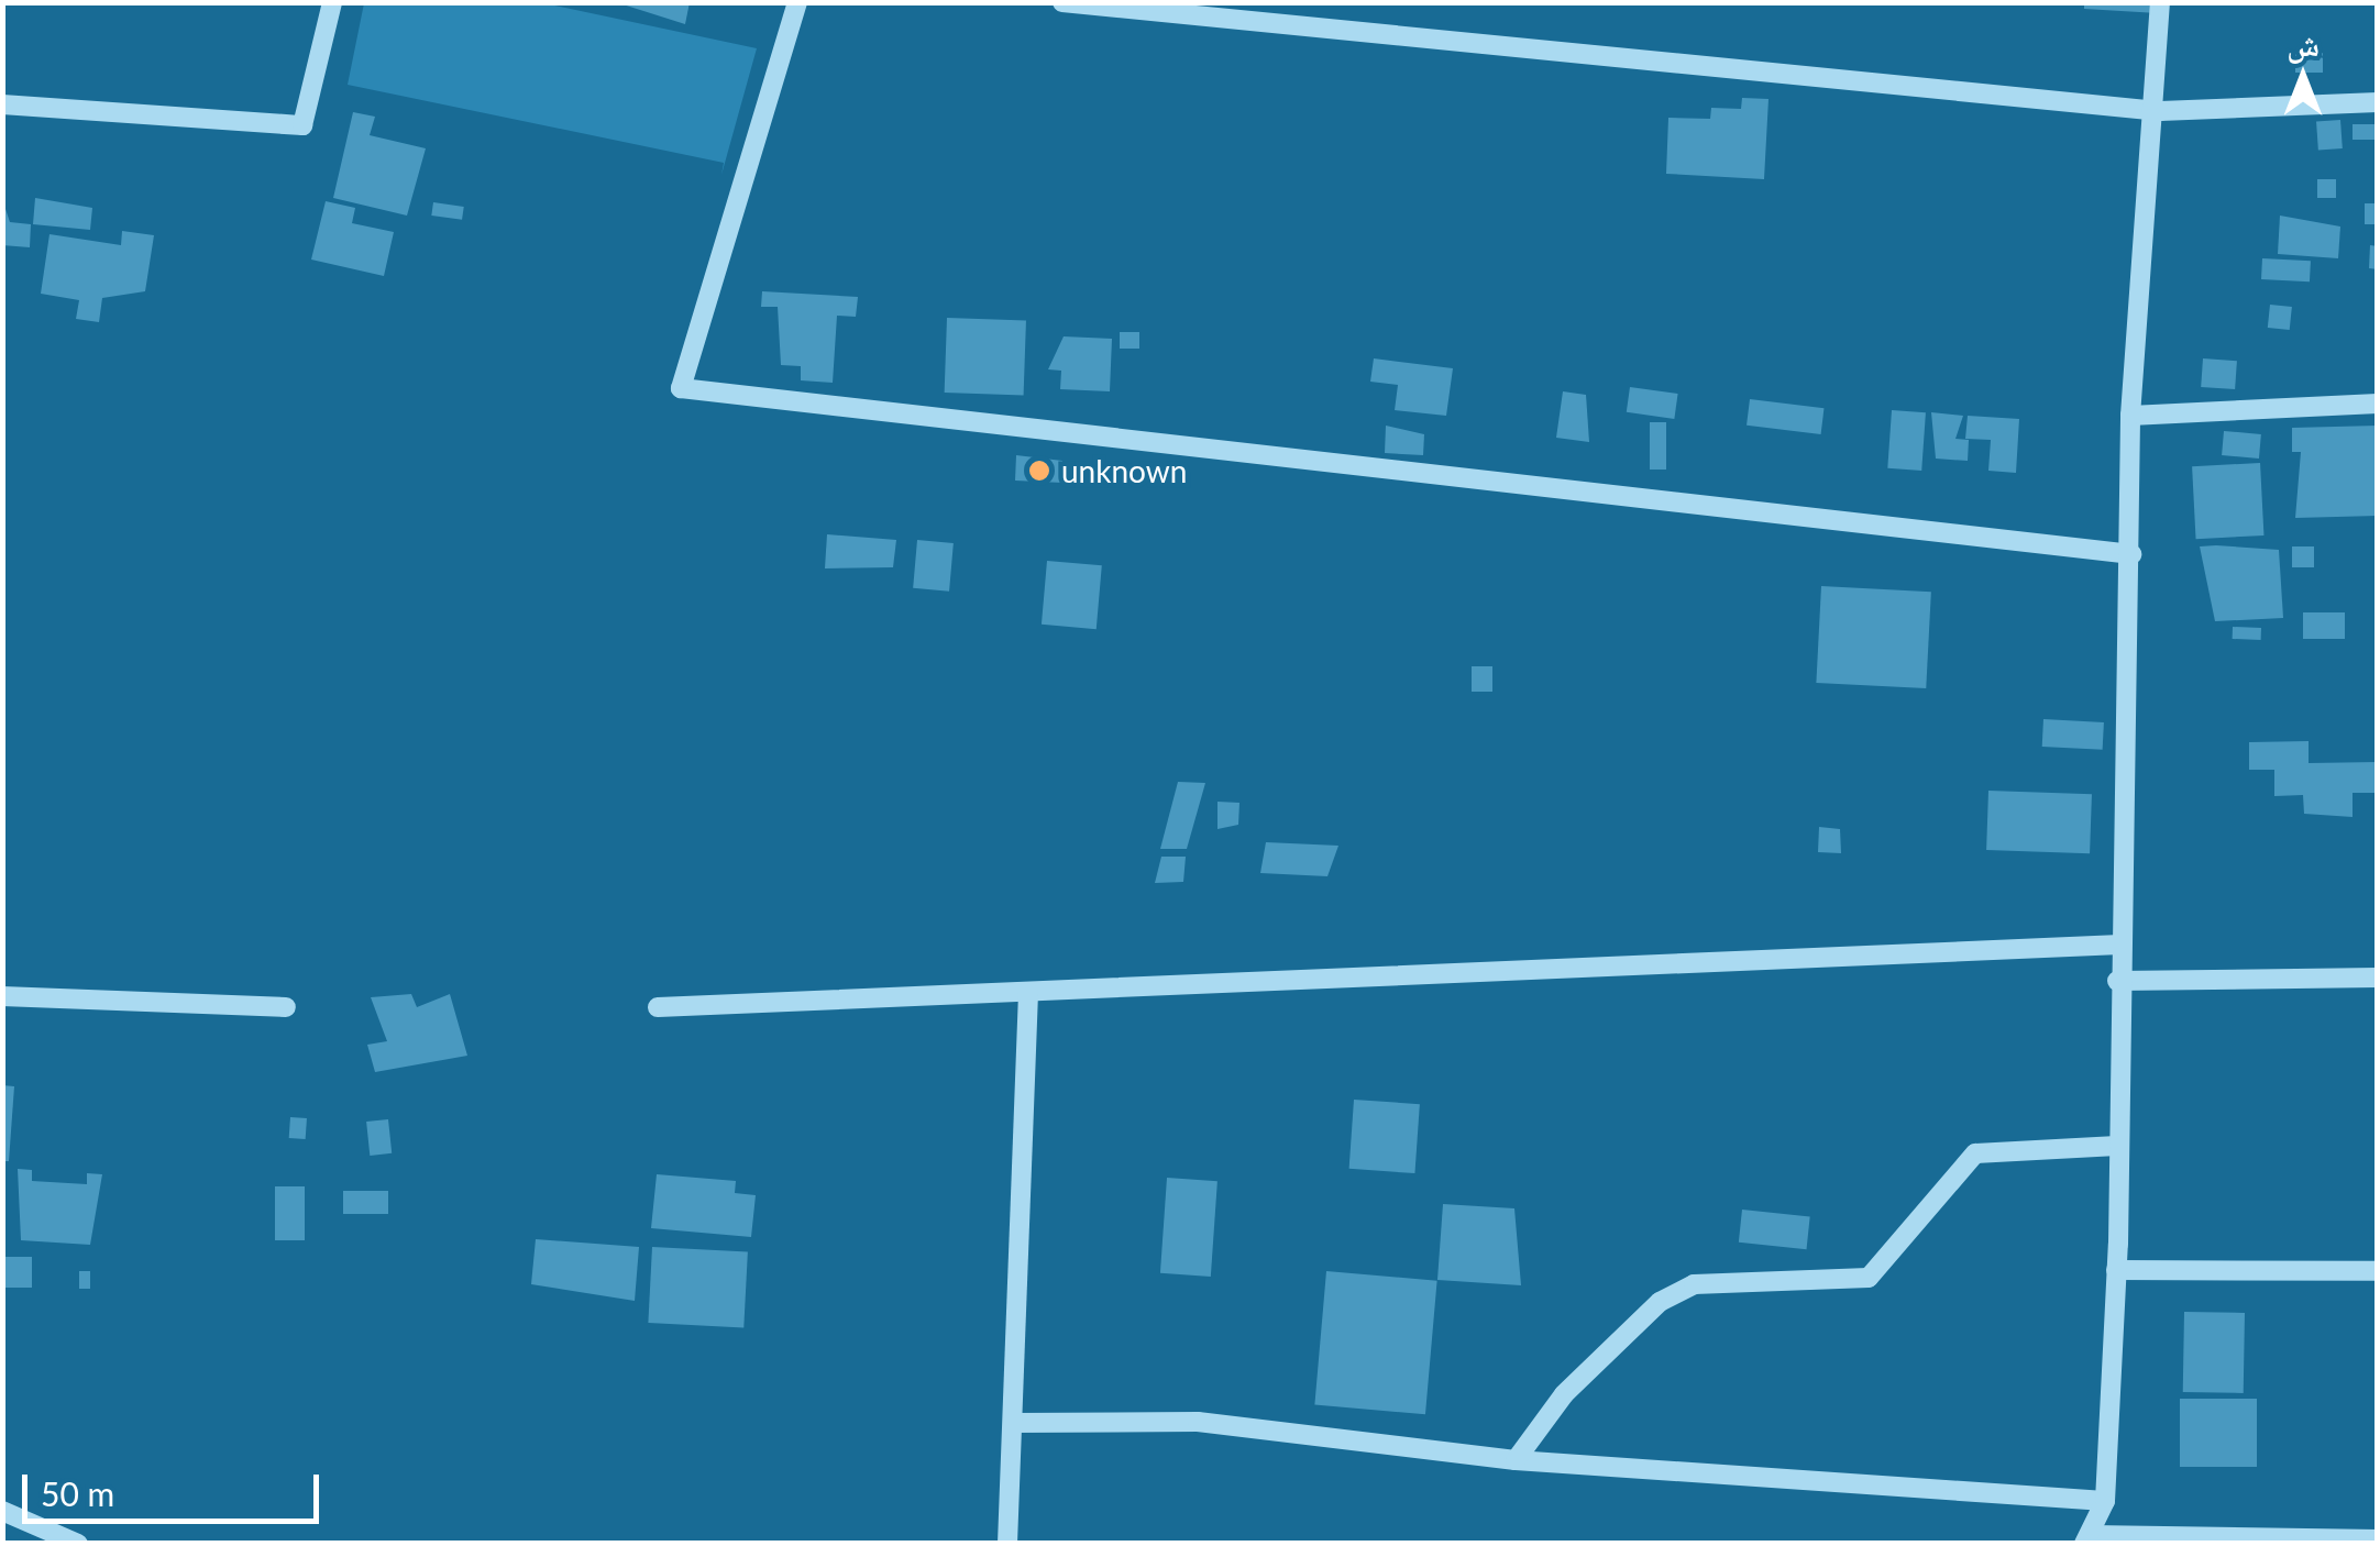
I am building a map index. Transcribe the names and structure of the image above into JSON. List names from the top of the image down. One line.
{"places":["unknown"],"scale_bar":"50 m","north":"top"}
